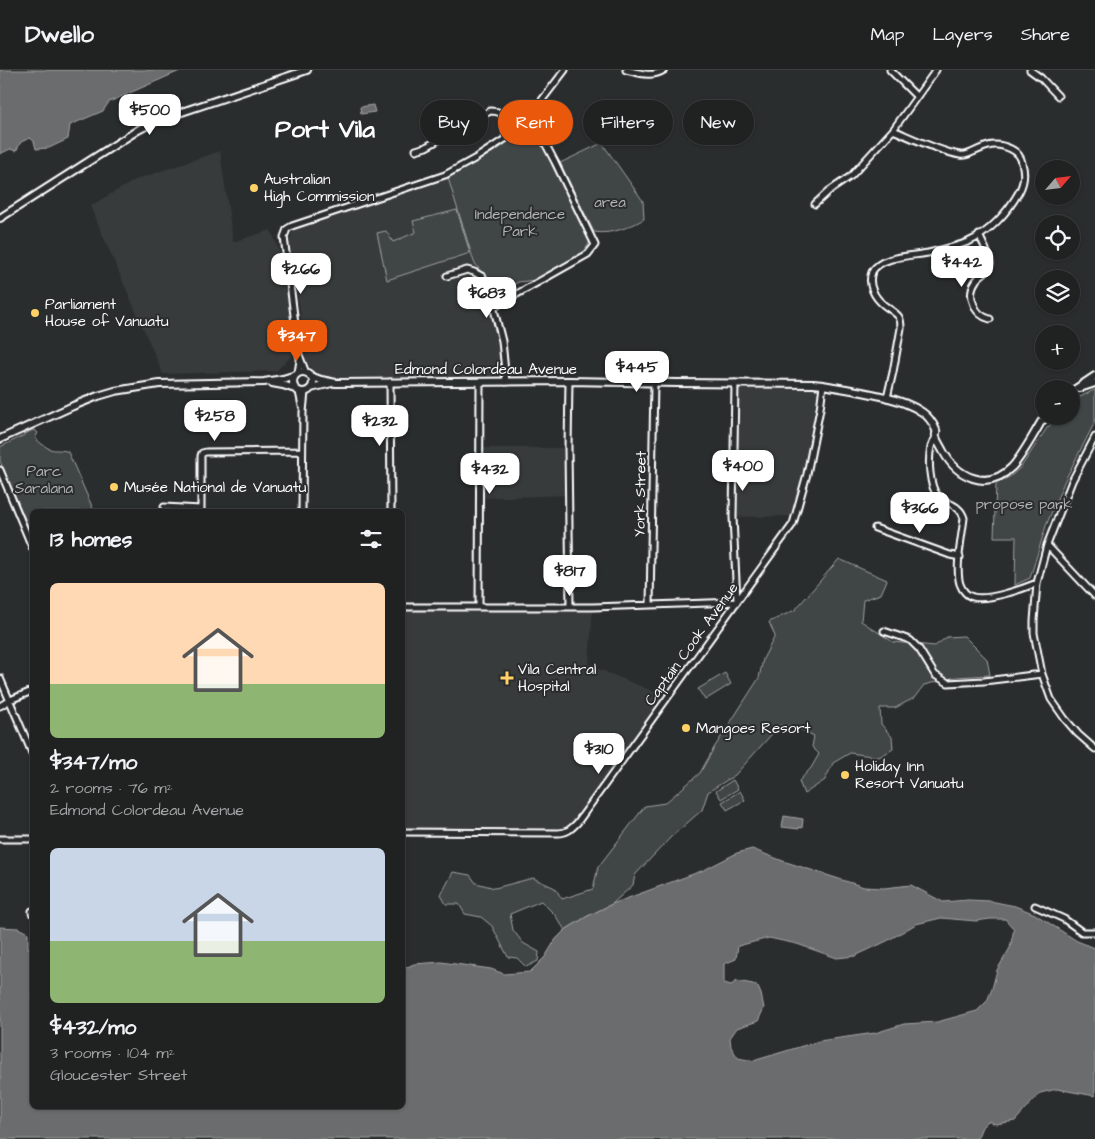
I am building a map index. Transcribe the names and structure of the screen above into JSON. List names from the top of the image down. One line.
{"streets":{"street":["Edmond Colordeau Avenue","York Street","Captain Cook Avenue"]},"crossings":[["Edmond Colordeau Avenue","York Street"],["Edmond Colordeau Avenue","Captain Cook Avenue"]],"districts":["Port Vila"],"parks":["area","Independence Park","Parc Saralana","propose park"],"places":{"other":["Australian High Commission","Parliament House of Vanuatu","Musée National de Vanuatu","Mangoes Resort","Holiday Inn Resort Vanuatu"],"health":["Vila Central Hospital"]},"north":"top right","page":{"header":"Dwello","nav":["Map","Layers","Share"],"price":["$500","$442","$266","$683","$347","$445","$258","$232","$400","$432","$366","$817","$310"],"chip":["Buy","Rent","Filters","New"],"map_buttons":["+","−"],"heading":"13 homes","list":[{"name":"$347/mo","note":"2 rooms · 76 m² · Edmond Colordeau Avenue"},{"name":"$432/mo","note":"3 rooms · 104 m² · Gloucester Street"}]}}
